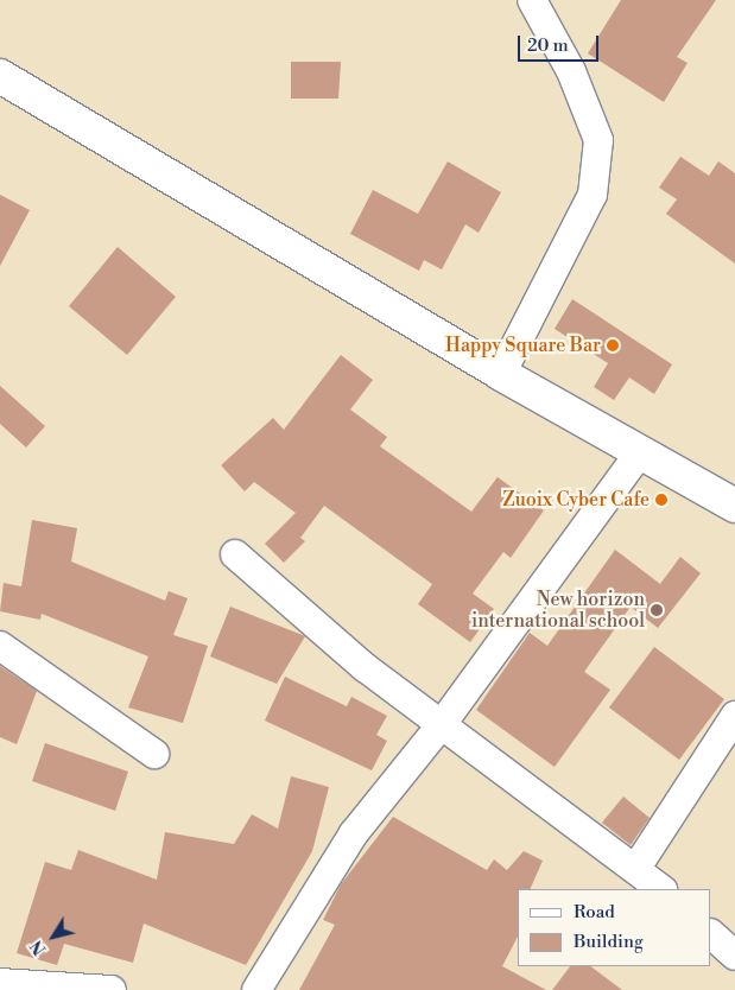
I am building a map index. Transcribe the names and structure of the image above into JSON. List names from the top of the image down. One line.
{"places":["Happy Square Bar","Zuoix Cyber Cafe","New horizon international school"],"legend":["Road","Building"],"scale_bar":"20 m","north":"bottom left"}
